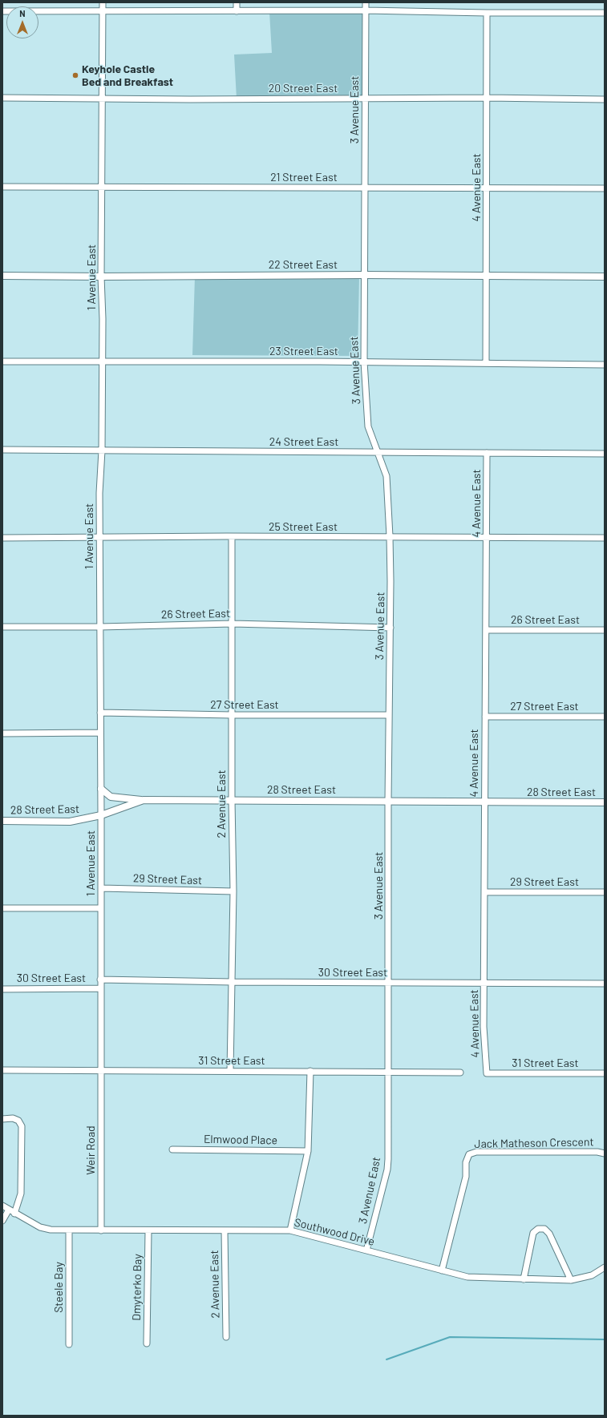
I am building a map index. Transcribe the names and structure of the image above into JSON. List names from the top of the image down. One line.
{"streets":{"street":["20 Street East","3 Avenue East","21 Street East","4 Avenue East","22 Street East","1 Avenue East","23 Street East","24 Street East","25 Street East","26 Street East","27 Street East","28 Street East","2 Avenue East","29 Street East","30 Street East","31 Street East","Elmwood Place","Jack Matheson Crescent","Weir Road","Southwood Drive","Steele Bay","Dmyterko Bay"]},"crossings":[["20 Street East","3 Avenue East"],["20 Street East","4 Avenue East"],["20 Street East","1 Avenue East"],["3 Avenue East","21 Street East"],["3 Avenue East","22 Street East"],["3 Avenue East","23 Street East"],["3 Avenue East","24 Street East"],["3 Avenue East","25 Street East"],["3 Avenue East","26 Street East"],["3 Avenue East","27 Street East"],["3 Avenue East","28 Street East"],["3 Avenue East","30 Street East"],["3 Avenue East","31 Street East"],["3 Avenue East","Southwood Drive"],["21 Street East","4 Avenue East"],["21 Street East","1 Avenue East"],["4 Avenue East","22 Street East"],["4 Avenue East","23 Street East"],["4 Avenue East","24 Street East"],["4 Avenue East","25 Street East"],["4 Avenue East","26 Street East"],["4 Avenue East","27 Street East"],["4 Avenue East","28 Street East"],["4 Avenue East","29 Street East"],["4 Avenue East","30 Street East"],["4 Avenue East","31 Street East"],["22 Street East","1 Avenue East"],["1 Avenue East","23 Street East"],["1 Avenue East","24 Street East"],["1 Avenue East","25 Street East"],["1 Avenue East","26 Street East"],["1 Avenue East","27 Street East"],["1 Avenue East","28 Street East"],["1 Avenue East","29 Street East"],["1 Avenue East","30 Street East"],["1 Avenue East","31 Street East"],["1 Avenue East","Weir Road"],["25 Street East","2 Avenue East"],["26 Street East","2 Avenue East"],["27 Street East","2 Avenue East"],["28 Street East","2 Avenue East"],["2 Avenue East","29 Street East"],["2 Avenue East","30 Street East"],["2 Avenue East","31 Street East"],["2 Avenue East","Southwood Drive"],["31 Street East","Weir Road"],["Jack Matheson Crescent","Southwood Drive"],["Weir Road","Southwood Drive"],["Southwood Drive","Steele Bay"],["Southwood Drive","Dmyterko Bay"]],"places":["Keyhole Castle Bed and Breakfast"],"north":"top"}
